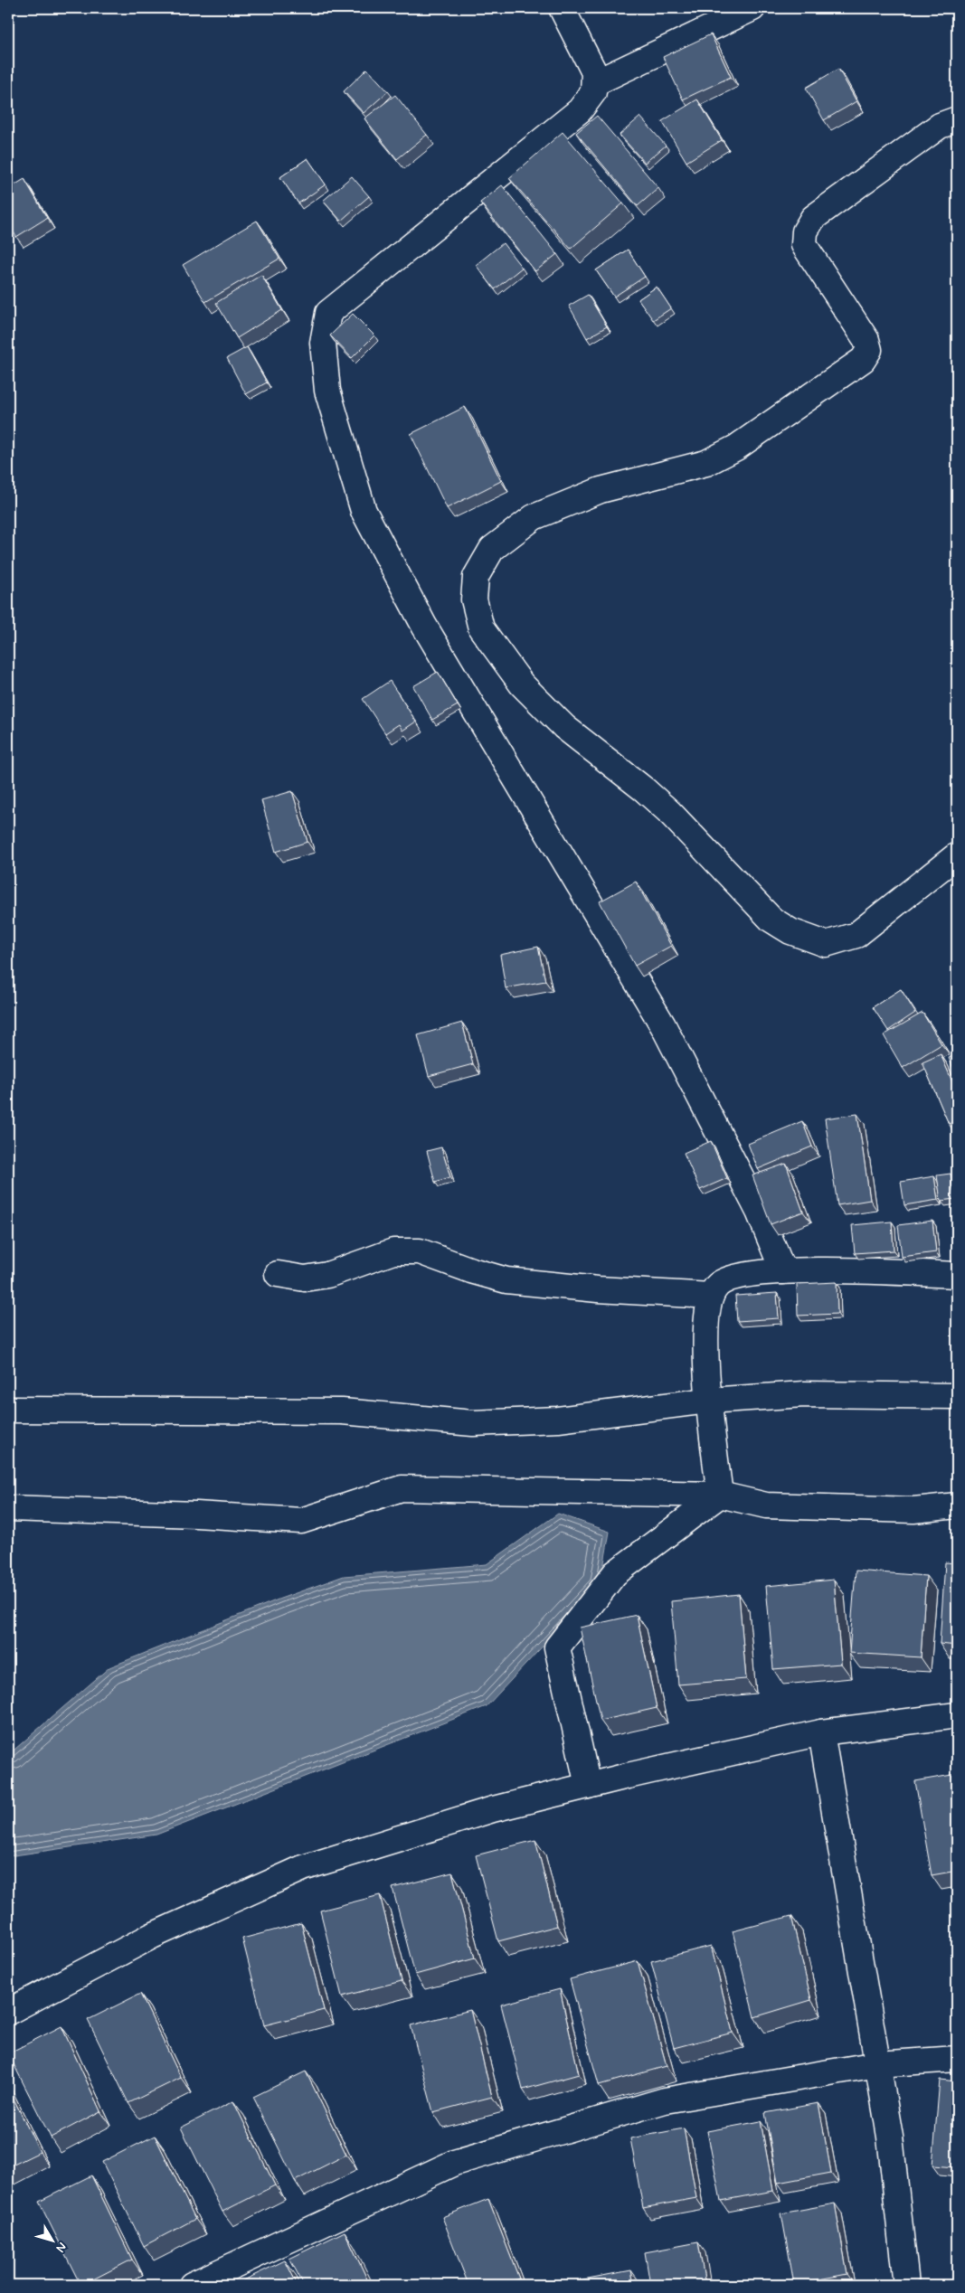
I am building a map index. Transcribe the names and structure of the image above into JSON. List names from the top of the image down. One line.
{"north":"bottom right"}
